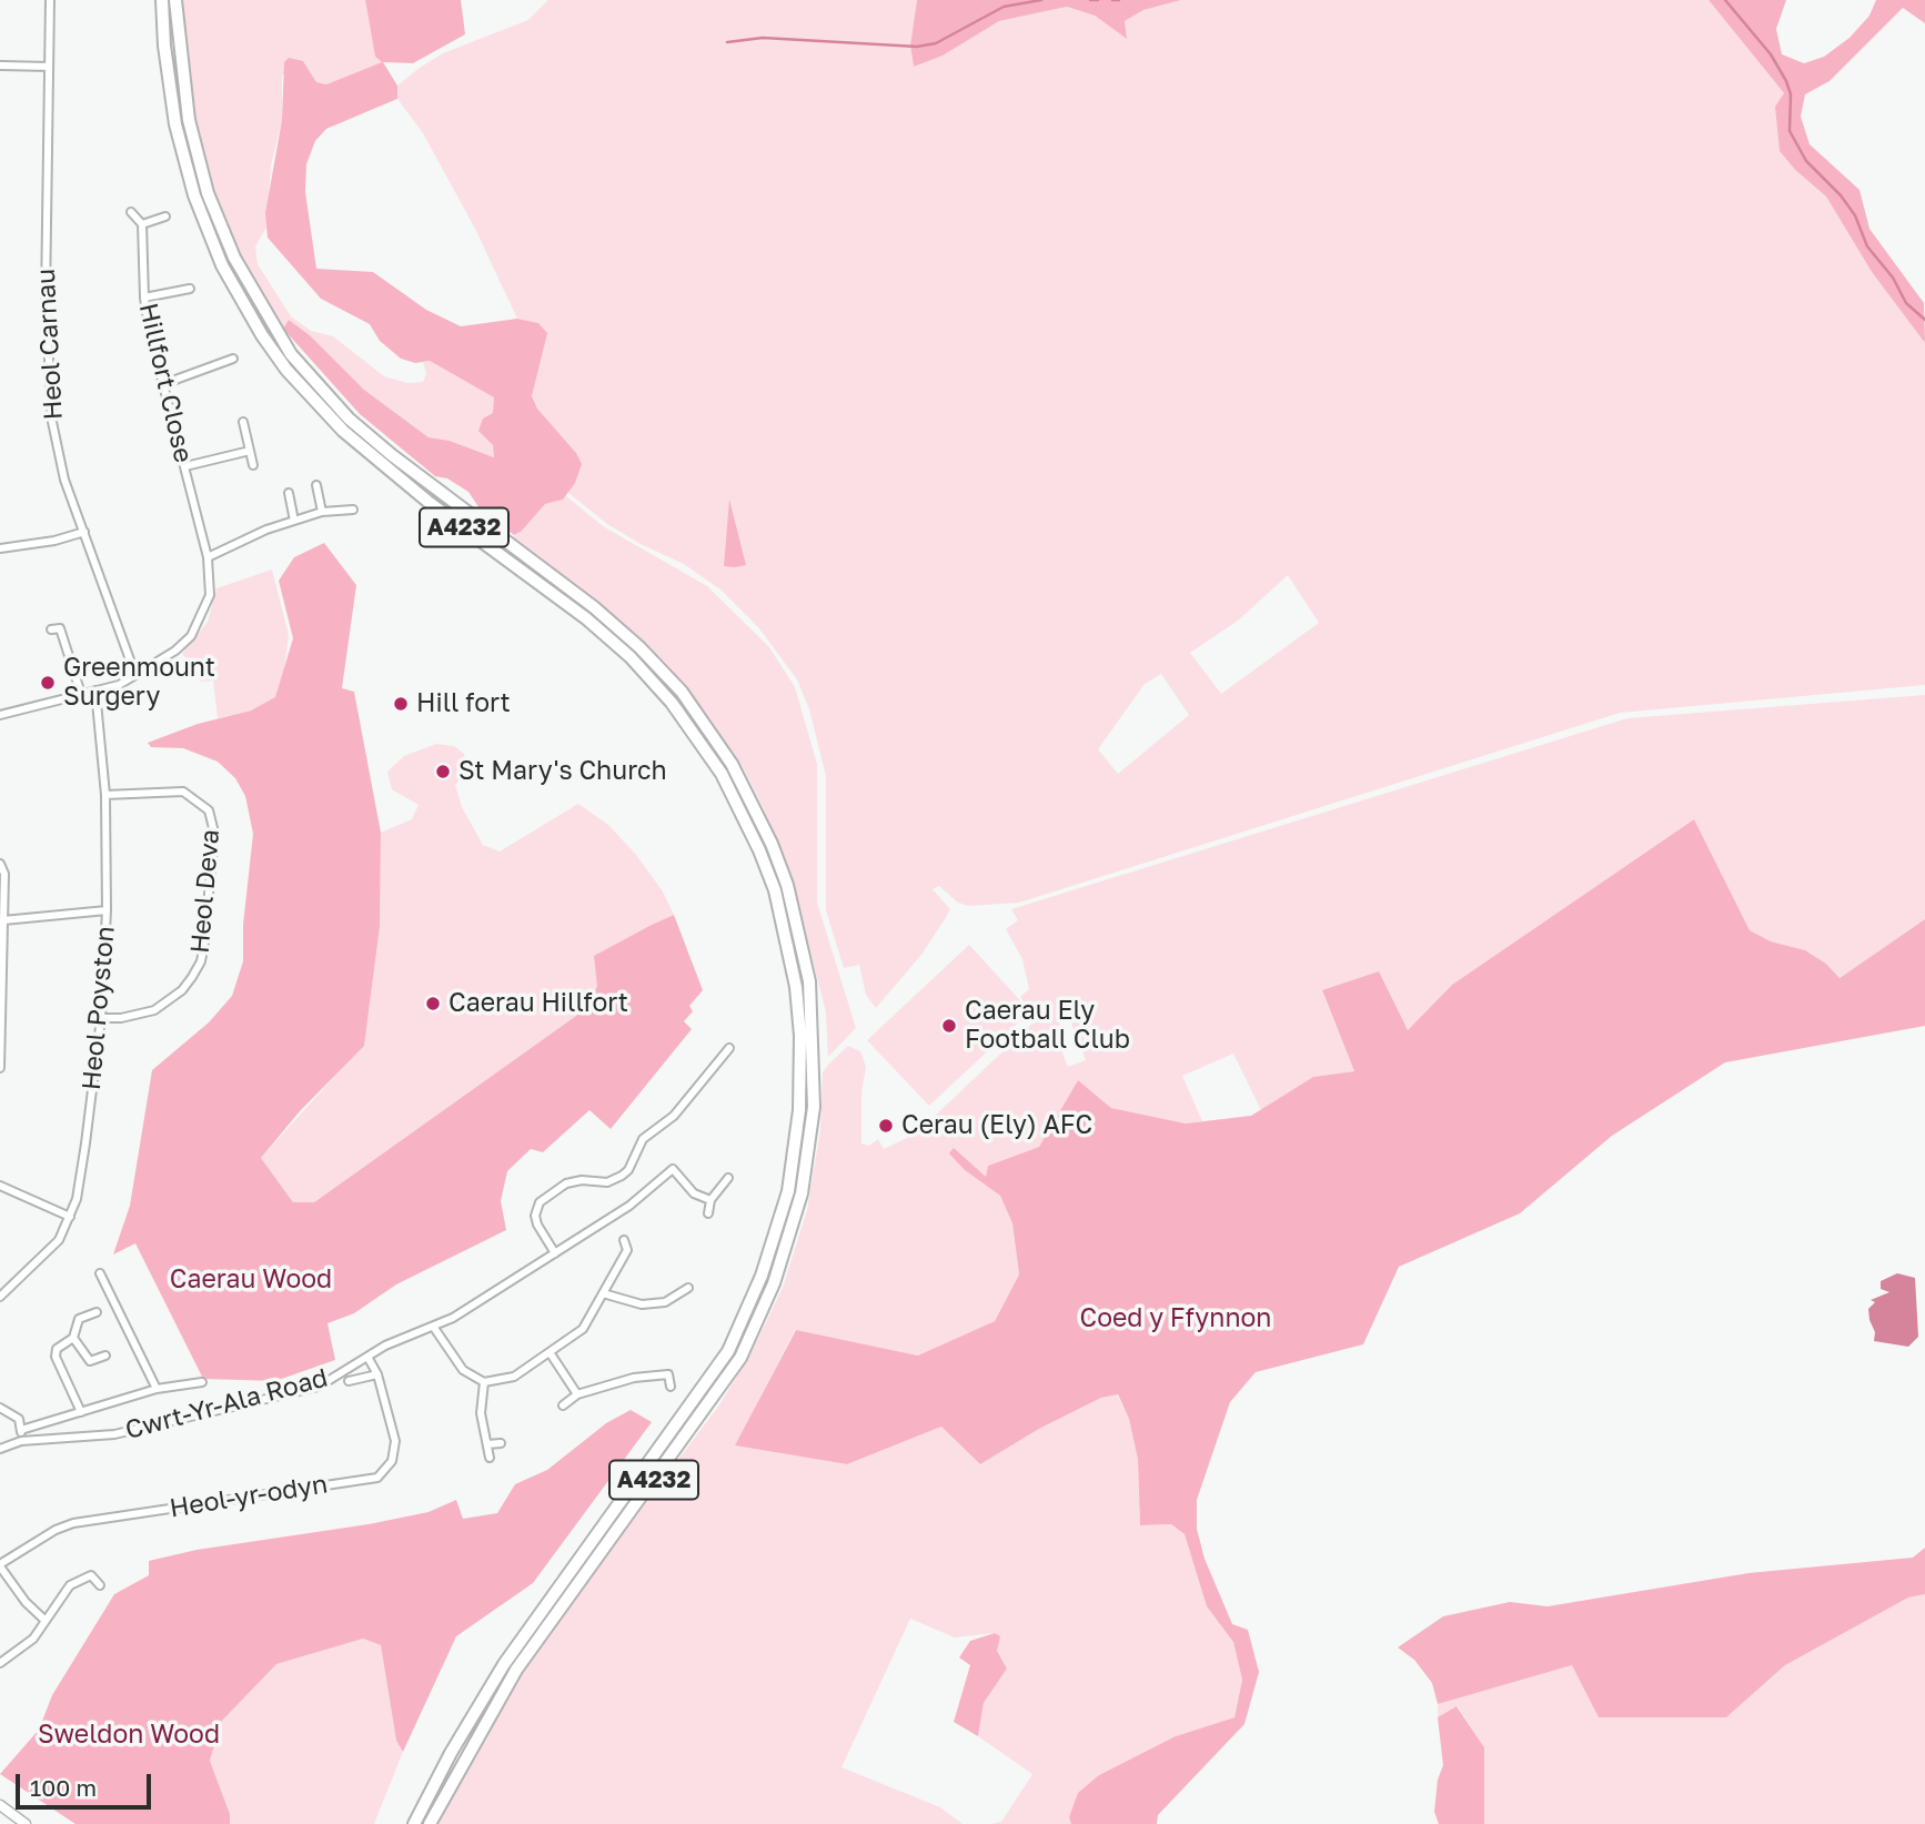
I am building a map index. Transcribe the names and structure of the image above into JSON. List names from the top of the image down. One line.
{"streets":{"main road":["A4232"],"street":["Heol Carnau","Hillfort Close","Heol Deva","Heol Poyston","Cwrt-Yr-Ala Road","Heol-yr-odyn"]},"crossings":[["Heol Carnau","Hillfort Close"],["Hillfort Close","Heol Poyston"],["Heol Deva","Heol Poyston"],["Cwrt-Yr-Ala Road","Heol-yr-odyn"]],"parks":["Caerau Wood","Coed y Ffynnon","Sweldon Wood"],"places":["Greenmount Surgery","Hill fort","St Mary's Church","Caerau Hillfort","Caerau Ely Football Club","Cerau (Ely) AFC"],"scale_bar":"100 m"}
